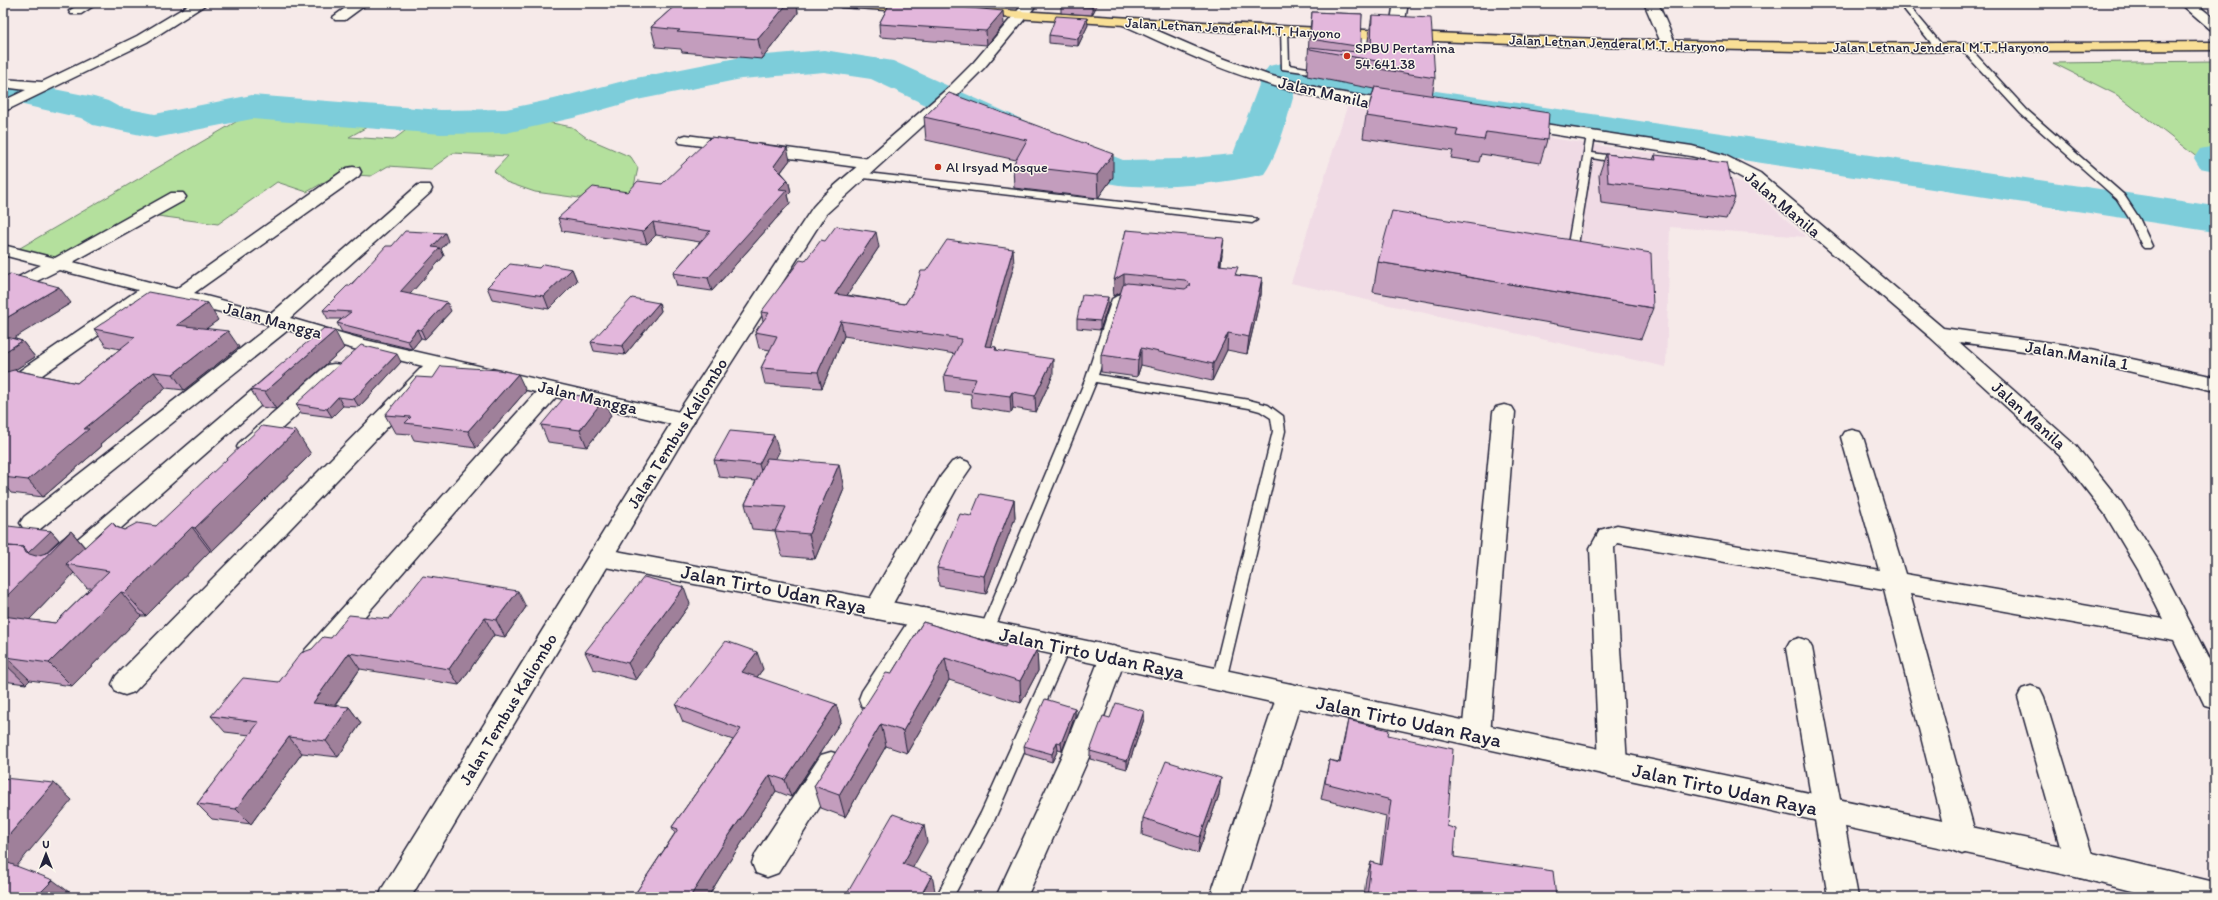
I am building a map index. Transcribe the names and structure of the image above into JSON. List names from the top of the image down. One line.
{"streets":{"main road":["Jalan Letnan Jenderal M.T. Haryono"],"street":["Jalan Manila","Jalan Mangga","Jalan Manila 1","Jalan Tembus Kaliombo","Jalan Tirto Udan Raya"]},"crossings":[["Jalan Letnan Jenderal M.T. Haryono","Jalan Manila"],["Jalan Letnan Jenderal M.T. Haryono","Jalan Tembus Kaliombo"],["Jalan Manila","Jalan Manila 1"],["Jalan Mangga","Jalan Tembus Kaliombo"],["Jalan Tembus Kaliombo","Jalan Tirto Udan Raya"]],"places":["SPBU Pertamina 54.641.38","Al Irsyad Mosque"],"north":"top"}
